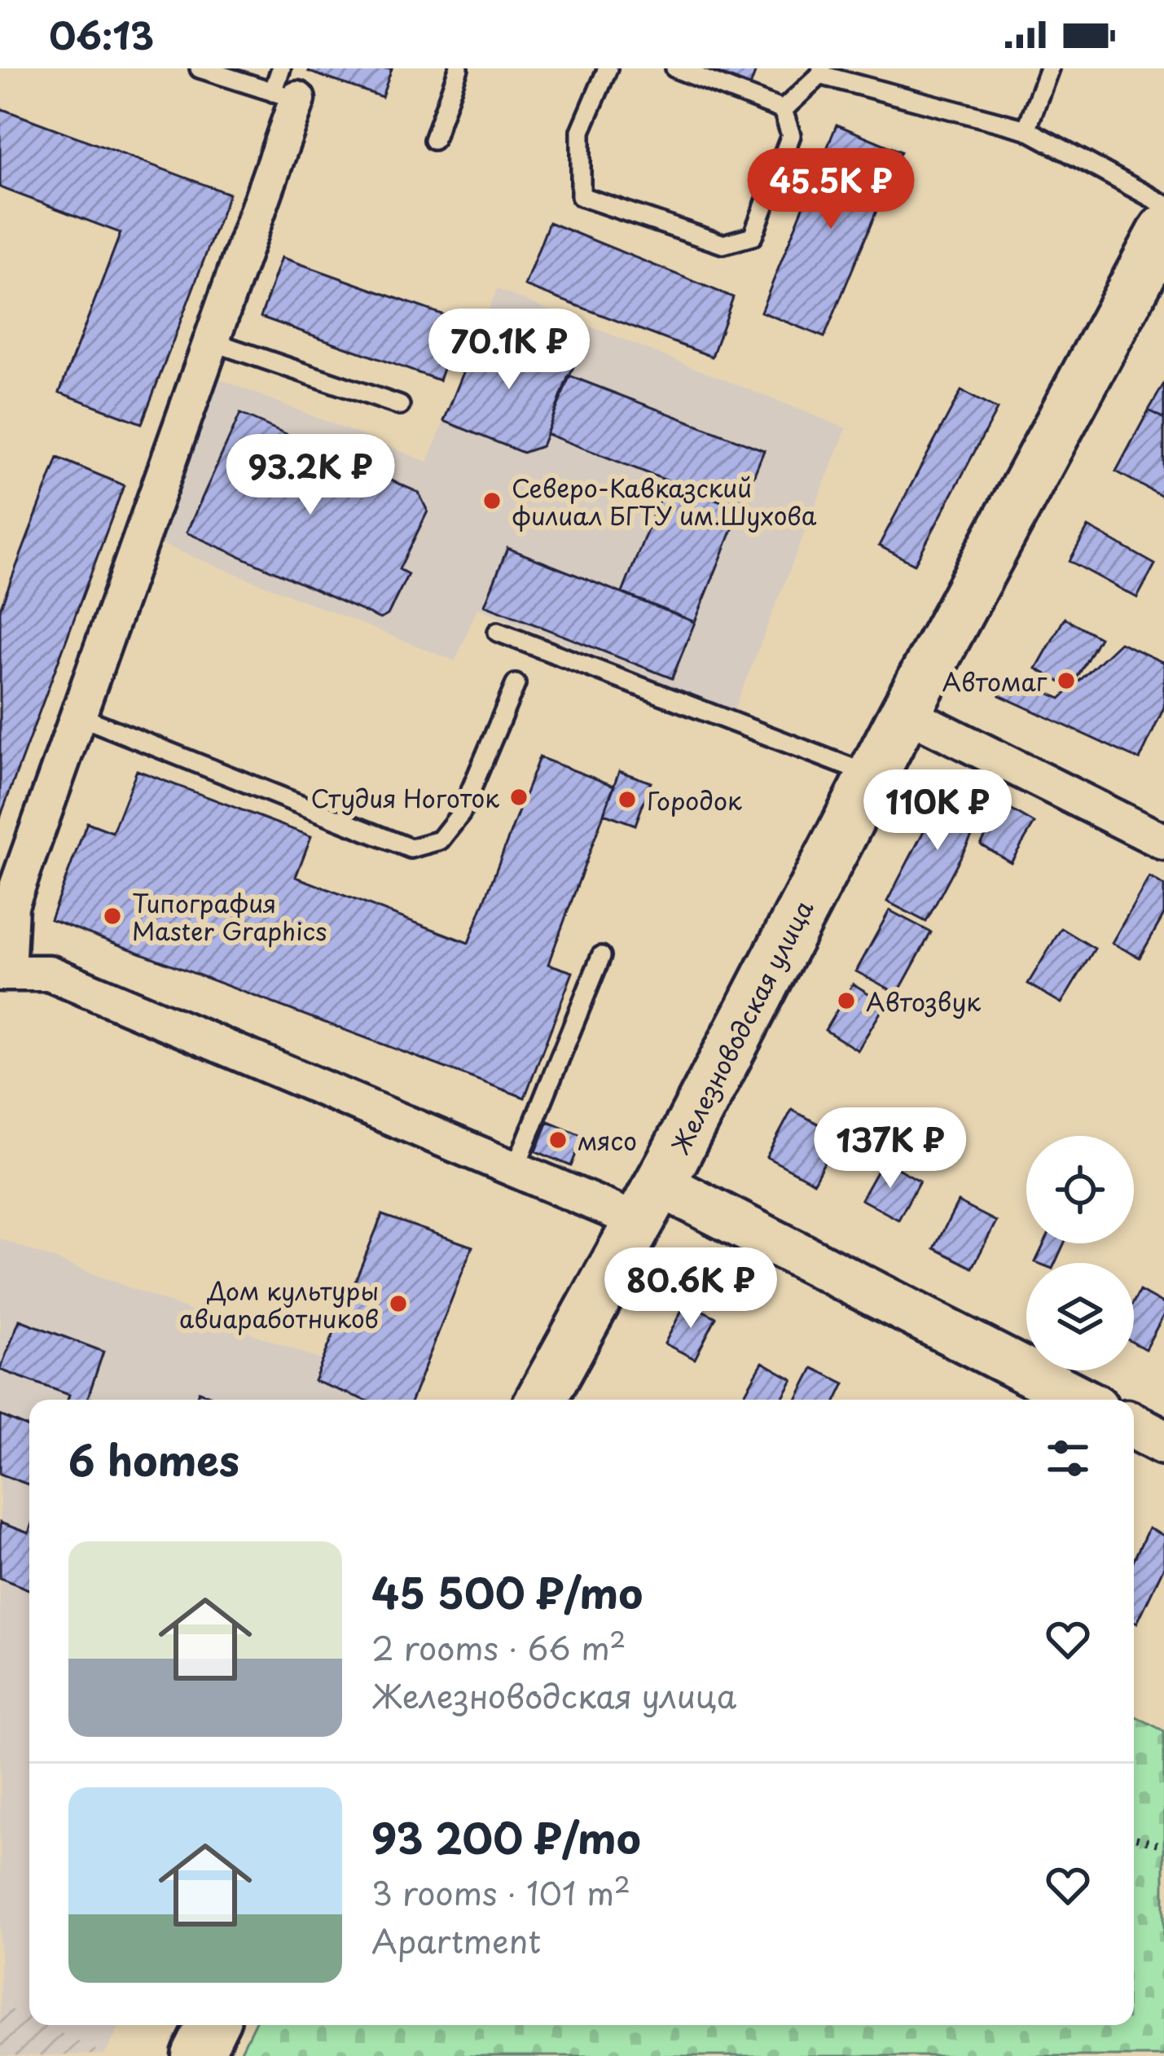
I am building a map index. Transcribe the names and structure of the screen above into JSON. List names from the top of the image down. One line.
{"streets":{"main road":["Железноводская улица"]},"places":["Северо-Кавказский филиал БГТУ им.Шухова","Автомаг","Студия Ноготок","Городок","Типография Master Graphics","Автозвук","мясо","Дом культуры авиаработников"],"page":{"status":"06:13","price":["45.5K ₽","70.1K ₽","93.2K ₽","110K ₽","137K ₽","80.6K ₽"],"heading":"6 homes","list":[{"name":"45 500 ₽/mo","note":"2 rooms · 66 m² · Железноводская улица"},{"name":"93 200 ₽/mo","note":"3 rooms · 101 m² · Apartment"}]}}
